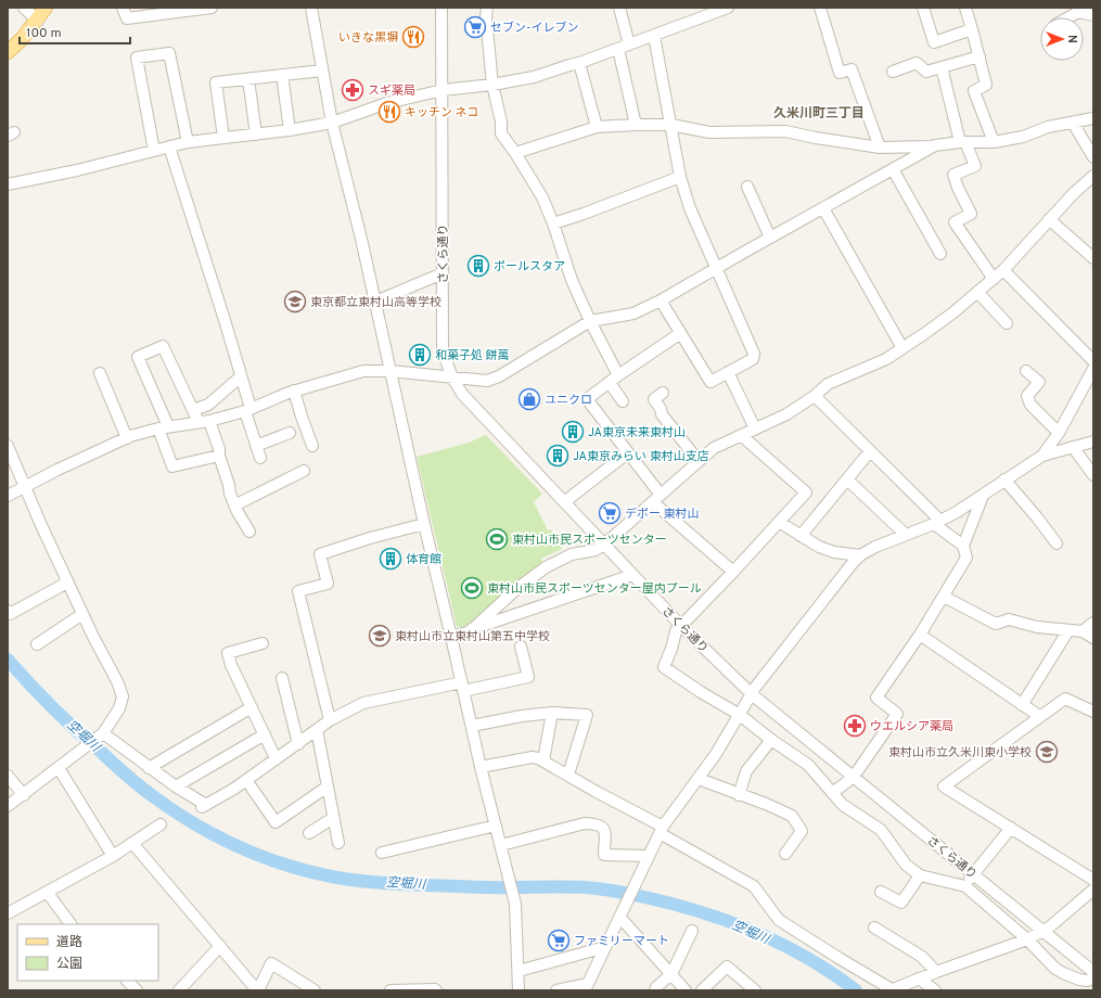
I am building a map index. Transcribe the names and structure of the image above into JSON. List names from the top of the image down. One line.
{"streets":{"street":["さくら通り"]},"districts":["久米川町三丁目"],"water":["空堀川"],"places":{"supermarket":["セブン-イレブン","デポー 東村山","ファミリーマート"],"restaurant":["いきな黒塀","キッチン ネコ"],"pharmacy":["スギ薬局","ウエルシア薬局"],"building":["ポールスタア","和菓子処 餅萬","JA東京未来東村山","JA東京みらい 東村山支店","体育館"],"school or university":["東京都立東村山高等学校","東村山市立東村山第五中学校","東村山市立久米川東小学校"],"shop":["ユニクロ"],"sports":["東村山市民スポーツセンター","東村山市民スポーツセンター屋内プール"]},"legend":["道路","公園"],"scale_bar":"100 m","north":"right"}
